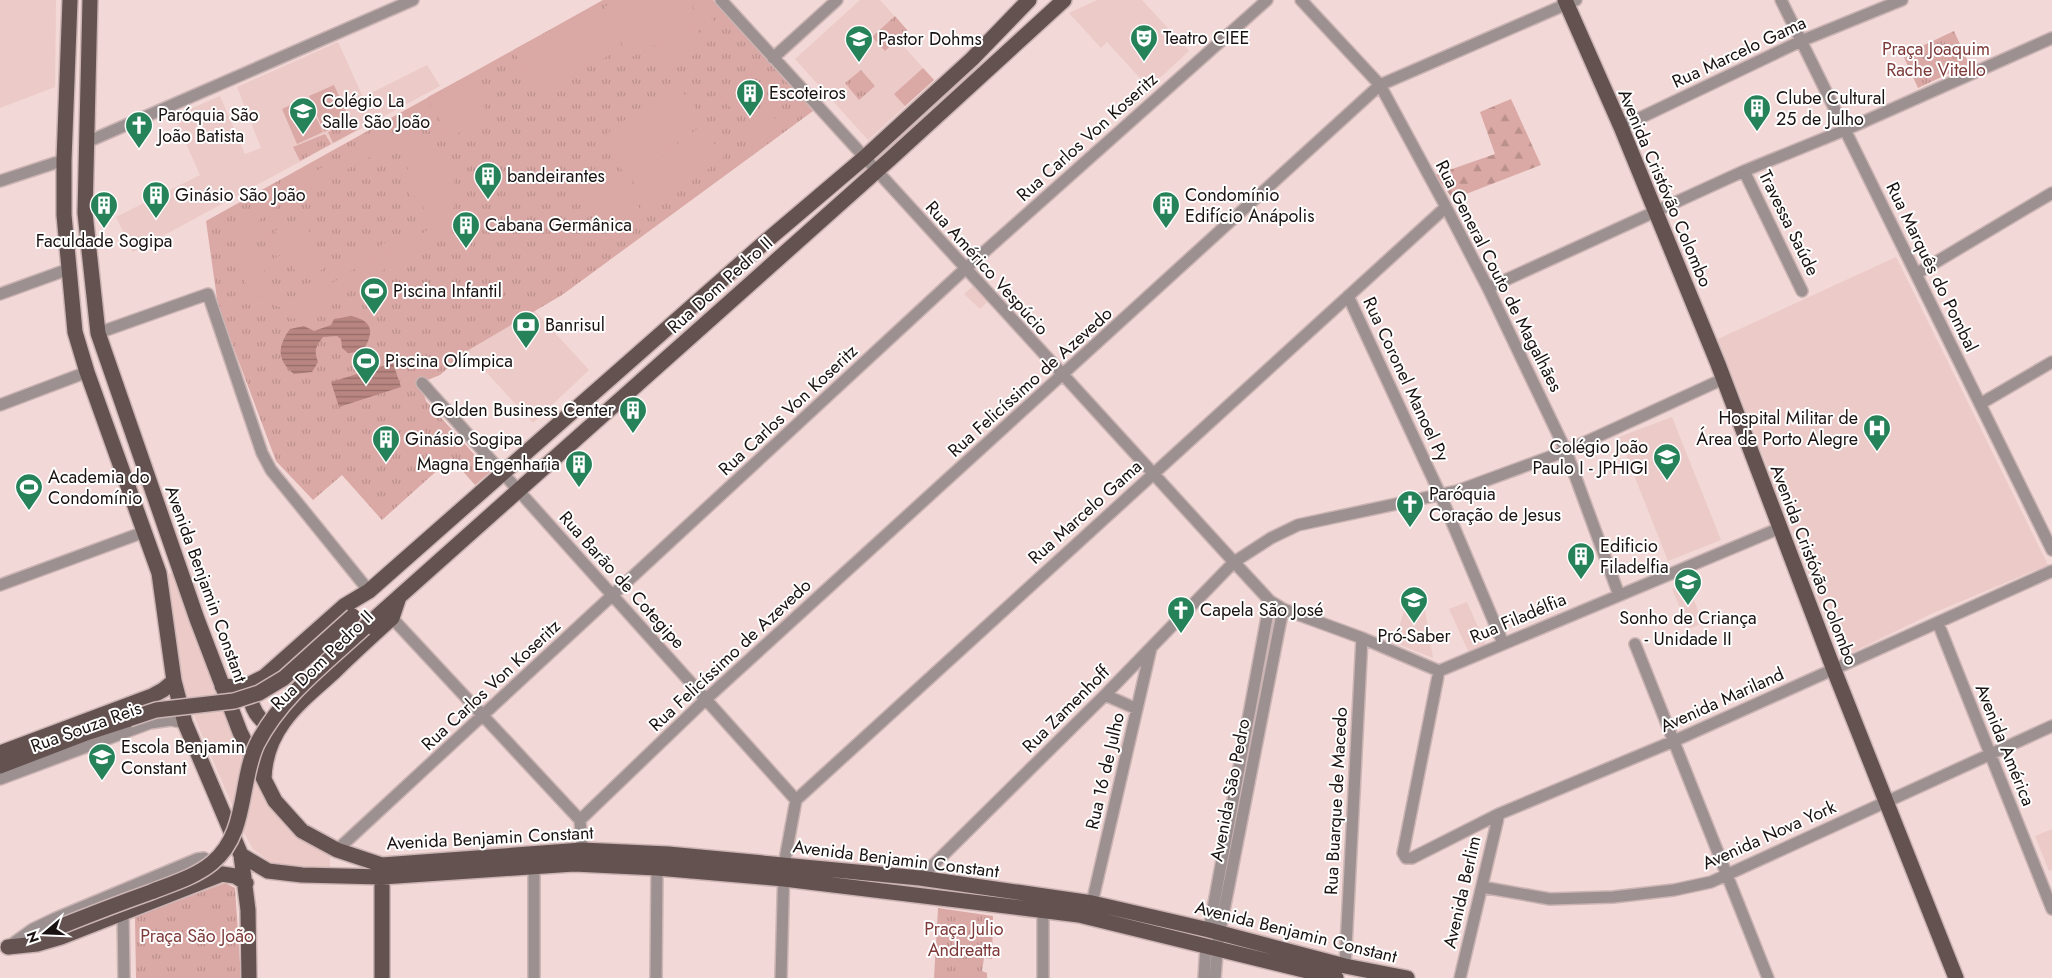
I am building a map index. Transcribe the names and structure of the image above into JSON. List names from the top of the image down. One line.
{"streets":{"main road":["Avenida Cristóvão Colombo","Rua Dom Pedro II","Avenida Benjamin Constant","Rua Souza Reis"],"street":["Rua Marcelo Gama","Rua Carlos Von Koseritz","Travessa Saúde","Rua Marquês do Pombal","Rua Américo Vespúcio","Rua General Couto de Magalhães","Rua Coronel Manoel Py","Rua Felicíssimo de Azevedo","Rua Barão de Cotegipe","Rua Filadélfia","Avenida Mariland","Rua Zamenhoff","Avenida América","Rua 16 de Julho","Avenida São Pedro","Rua Buarque de Macedo","Avenida Nova York","Avenida Berlim"]},"crossings":[["Rua Marcelo Gama","Avenida Cristóvão Colombo"],["Rua Marcelo Gama","Rua Marquês do Pombal"],["Rua Marcelo Gama","Rua Américo Vespúcio"],["Rua Marcelo Gama","Rua General Couto de Magalhães"],["Rua Marcelo Gama","Rua Coronel Manoel Py"],["Rua Marcelo Gama","Rua Barão de Cotegipe"],["Rua Carlos Von Koseritz","Rua Américo Vespúcio"],["Rua Carlos Von Koseritz","Rua Barão de Cotegipe"],["Rua Carlos Von Koseritz","Avenida Benjamin Constant"],["Avenida Cristóvão Colombo","Rua Felicíssimo de Azevedo"],["Avenida Cristóvão Colombo","Rua Filadélfia"],["Avenida Cristóvão Colombo","Avenida Mariland"],["Avenida Cristóvão Colombo","Rua Zamenhoff"],["Avenida Cristóvão Colombo","Avenida Nova York"],["Rua Américo Vespúcio","Rua Dom Pedro II"],["Rua Américo Vespúcio","Rua Felicíssimo de Azevedo"],["Rua Américo Vespúcio","Rua Zamenhoff"],["Rua Américo Vespúcio","Avenida São Pedro"],["Rua General Couto de Magalhães","Rua Felicíssimo de Azevedo"],["Rua General Couto de Magalhães","Rua Filadélfia"],["Rua General Couto de Magalhães","Rua Zamenhoff"],["Rua Dom Pedro II","Rua Barão de Cotegipe"],["Rua Dom Pedro II","Avenida Benjamin Constant"],["Rua Coronel Manoel Py","Rua Filadélfia"],["Rua Coronel Manoel Py","Rua Zamenhoff"],["Rua Felicíssimo de Azevedo","Rua Barão de Cotegipe"],["Avenida Benjamin Constant","Rua Zamenhoff"],["Avenida Benjamin Constant","Rua 16 de Julho"],["Avenida Benjamin Constant","Avenida São Pedro"],["Avenida Benjamin Constant","Rua Buarque de Macedo"],["Rua Filadélfia","Avenida Mariland"],["Avenida Mariland","Avenida América"],["Avenida Mariland","Avenida Berlim"],["Rua Zamenhoff","Rua 16 de Julho"],["Avenida América","Avenida Nova York"],["Avenida Nova York","Avenida Berlim"]],"parks":["Praça Joaquim Rache Vitello","Praça Julio Andreatta","Praça São João"],"places":{"theatre":["Teatro CIEE"],"school or university":["Pastor Dohms","Colégio La Salle São João","Colégio João Paulo I - JPHIGI","Sonho de Criança - Unidade II","Pró-Saber","Escola Benjamin Constant"],"building":["Escoteiros","Clube Cultural 25 de Julho","bandeirantes","Ginásio São João","Faculdade Sogipa","Condomínio Edifício Anápolis","Cabana Germânica","Golden Business Center","Ginásio Sogipa","Magna Engenharia","Edificio Filadelfia"],"church":["Paróquia São João Batista","Paróquia Coração de Jesus","Capela São José"],"sports":["Piscina Infantil","Piscina Olímpica","Academia do Condomínio"],"bank":["Banrisul"],"hospital":["Hospital Militar de Área de Porto Alegre"]},"north":"left"}
